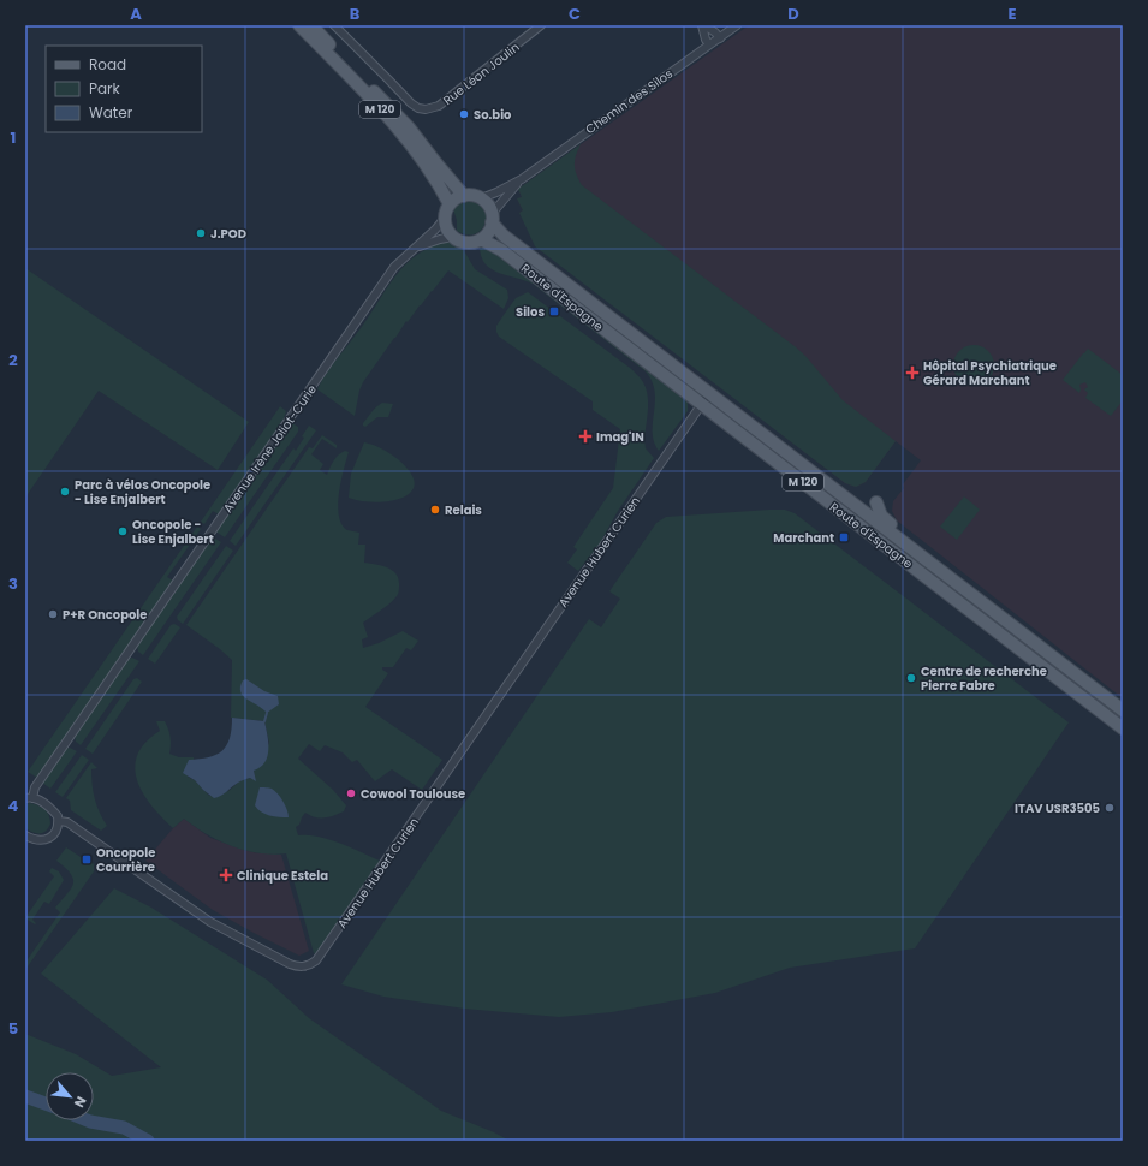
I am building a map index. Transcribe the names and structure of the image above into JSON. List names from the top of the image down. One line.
{"streets":{"main road":["M 120","Route d'Espagne"],"street":["Rue Léon Joulin","Chemin des Silos","Avenue Irène Joliot-Curie","Avenue Hubert Curien"]},"crossings":[["Chemin des Silos","M 120"],["Chemin des Silos","Route d'Espagne"],["Chemin des Silos","Avenue Irène Joliot-Curie"],["M 120","Route d'Espagne"],["M 120","Avenue Irène Joliot-Curie"],["Route d'Espagne","Avenue Irène Joliot-Curie"],["Route d'Espagne","Avenue Hubert Curien"]],"places":{"other":["So.bio","J.POD","Parc à vélos Oncopole - Lise Enjalbert","Relais","Oncopole - Lise Enjalbert","P+R Oncopole","Centre de recherche Pierre Fabre","Cowool Toulouse","ITAV USR3505"],"transit":["Silos","Marchant","Oncopole Courrière"],"health":["Hôpital Psychiatrique Gérard Marchant","Imag'IN","Clinique Estela"]},"legend":["Road","Park","Water"],"north":"bottom right","grid":{"columns":["A","B","C","D","E"],"rows":["1","2","3","4","5"]}}
